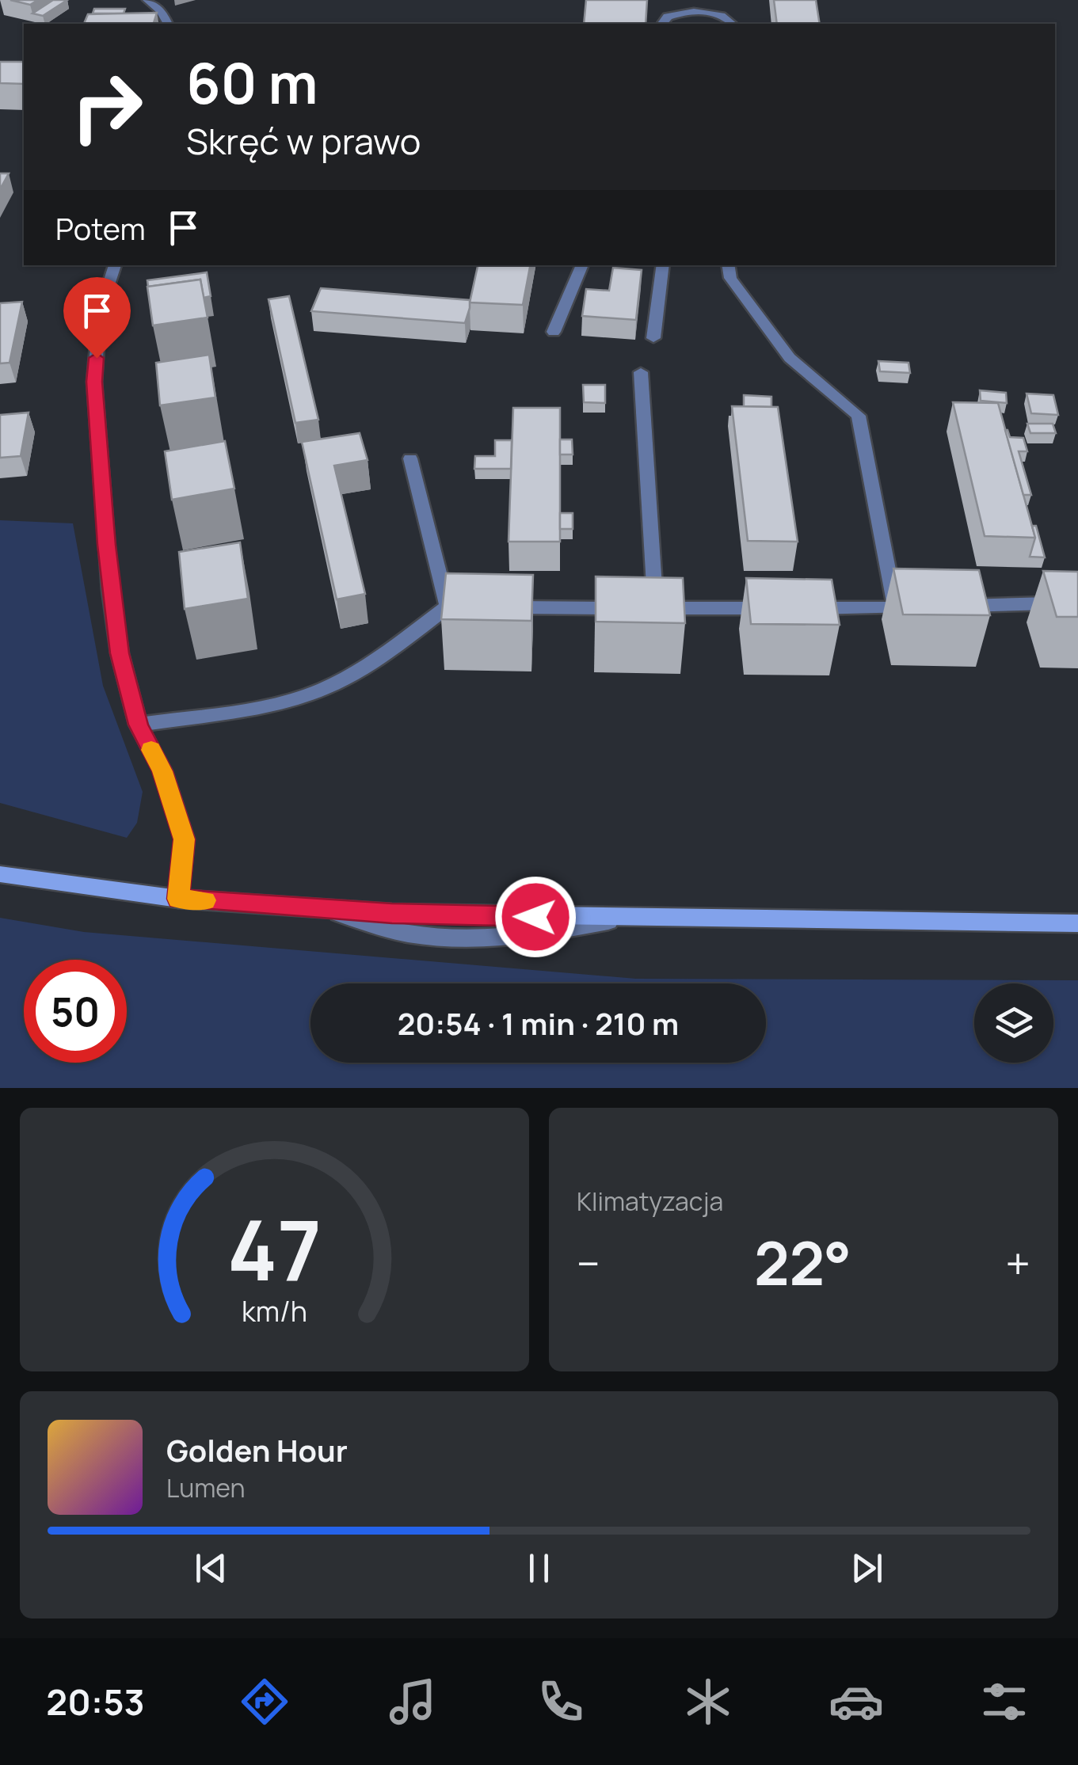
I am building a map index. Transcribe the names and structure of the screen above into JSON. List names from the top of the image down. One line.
{"page":{"turn":["60 m","Skręć w prawo"],"then":"Potem","limit":"50","trip":"20:54 · 1 min · 210 m","tile":"Klimatyzacja","heat":["−","22°","+"],"song":["Golden Hour","Lumen"],"tabs":"20:53","gauge":["47","km/h"]}}
